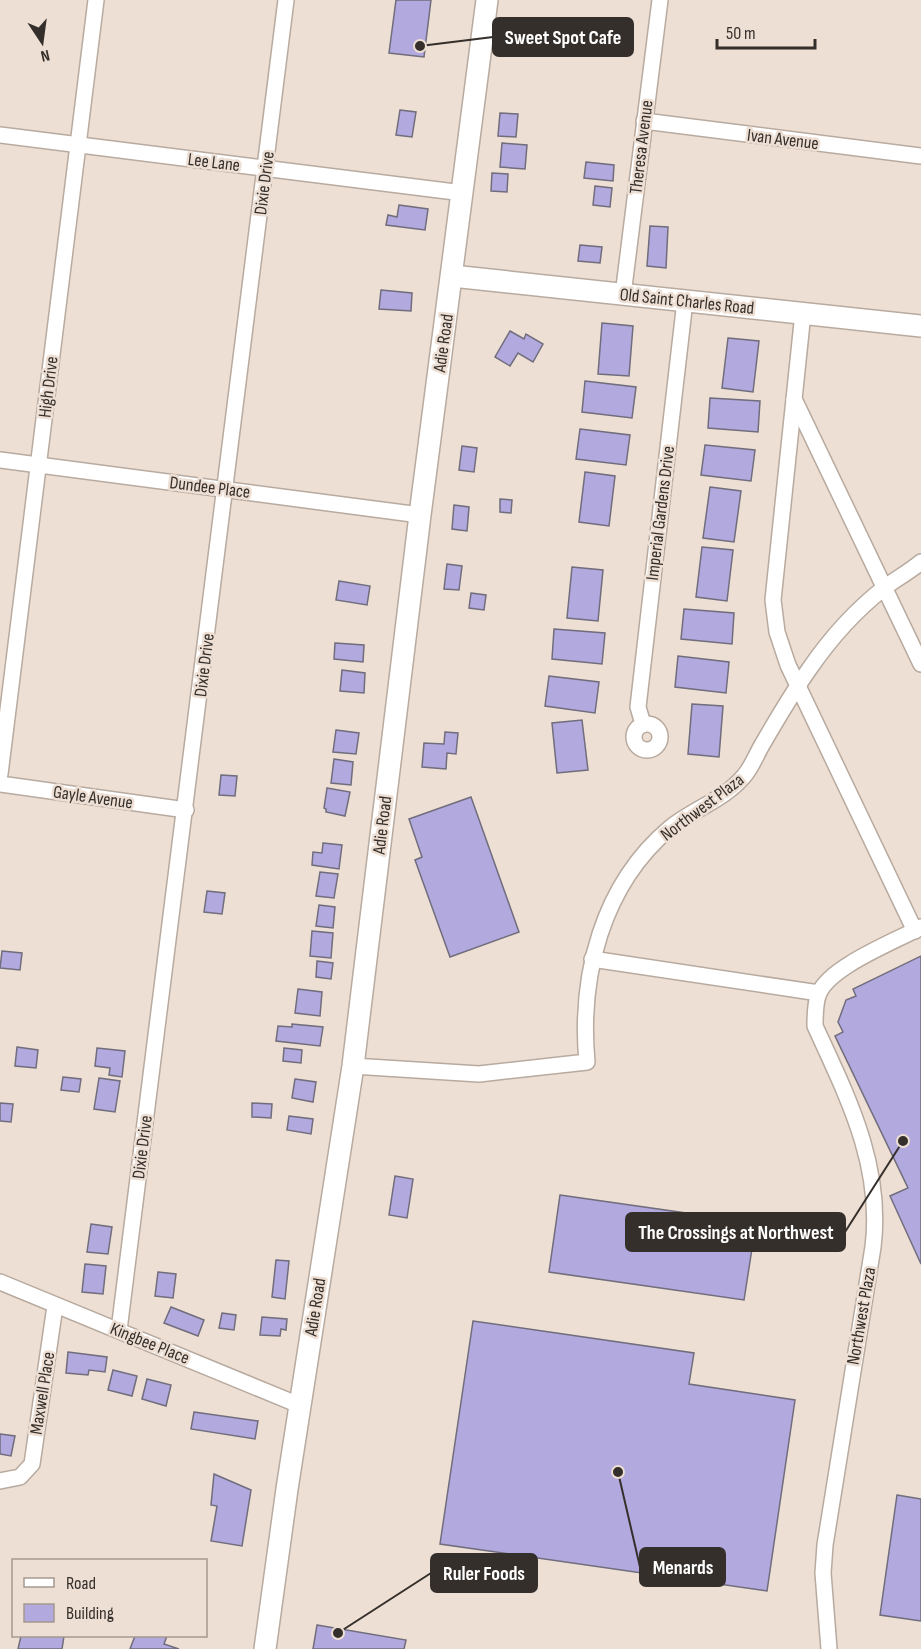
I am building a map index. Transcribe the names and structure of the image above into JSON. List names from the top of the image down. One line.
{"streets":{"street":["Ivan Avenue","Theresa Avenue","Lee Lane","Dixie Drive","Old Saint Charles Road","Adie Road","High Drive","Dundee Place","Imperial Gardens Drive","Gayle Avenue","Northwest Plaza","Kingbee Place","Maxwell Place"]},"crossings":[["Ivan Avenue","Theresa Avenue"],["Theresa Avenue","Old Saint Charles Road"],["Lee Lane","Dixie Drive"],["Lee Lane","Adie Road"],["Lee Lane","High Drive"],["Dixie Drive","Dundee Place"],["Dixie Drive","Gayle Avenue"],["Dixie Drive","Kingbee Place"],["Old Saint Charles Road","Adie Road"],["Old Saint Charles Road","Imperial Gardens Drive"],["Adie Road","Dundee Place"],["Adie Road","Northwest Plaza"],["Adie Road","Kingbee Place"],["High Drive","Dundee Place"],["Kingbee Place","Maxwell Place"]],"places":["Sweet Spot Cafe","The Crossings at Northwest","Menards","Ruler Foods"],"legend":["Road","Building"],"scale_bar":"50 m","north":"bottom"}
